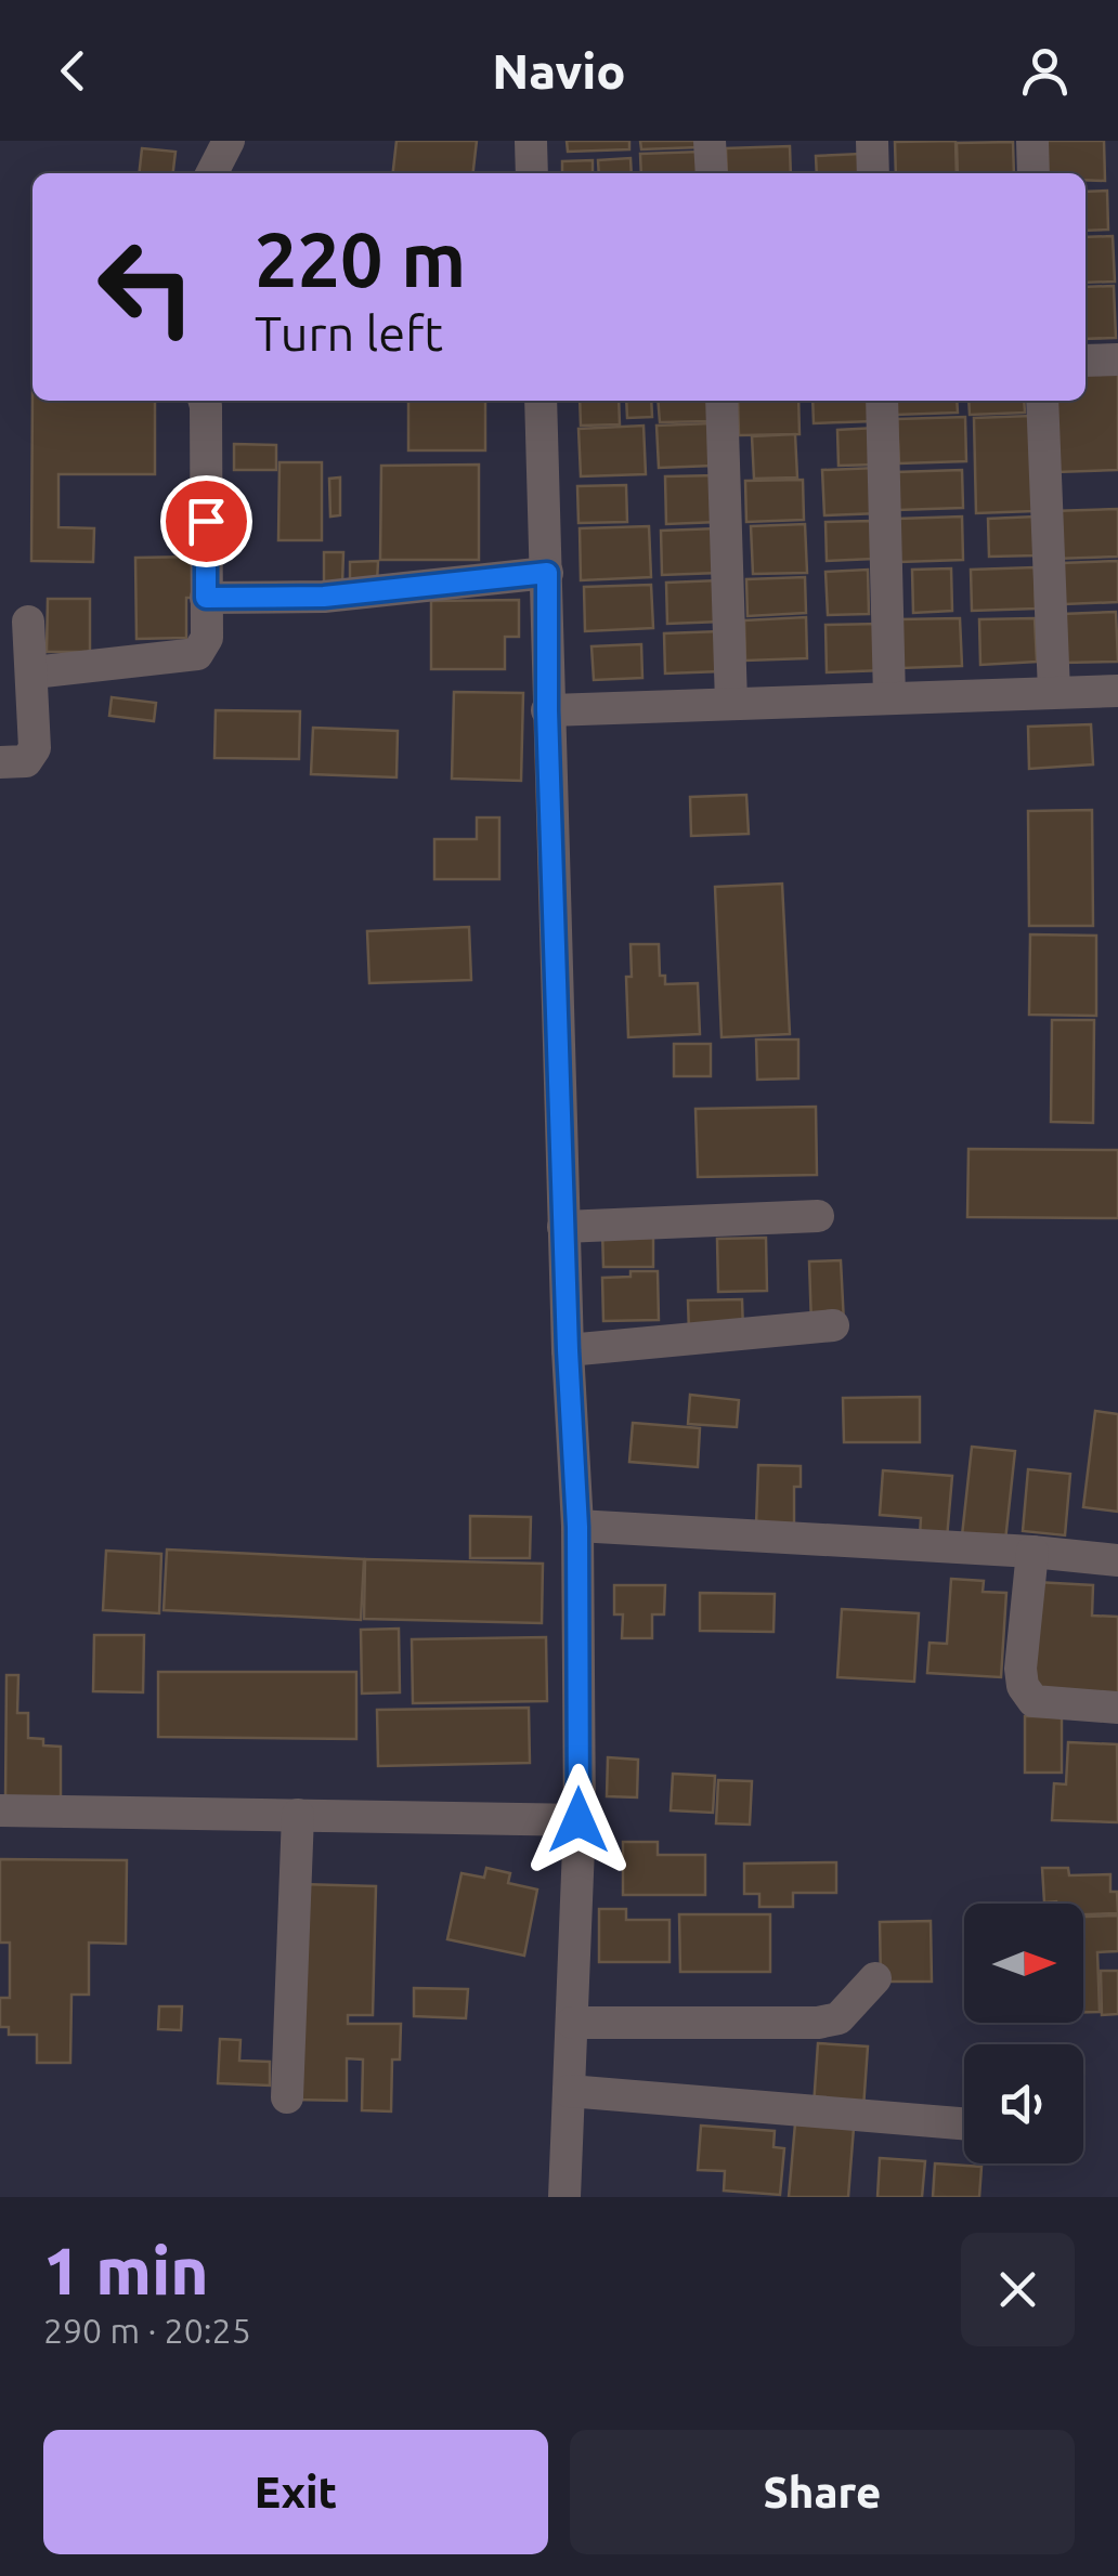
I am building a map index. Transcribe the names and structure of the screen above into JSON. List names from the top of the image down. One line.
{"north":"right","page":{"header":"Navio","turn":["220 m","Turn left"],"heading":["1 min","290 m · 20:25"],"buttons":["Exit","Share"]}}
